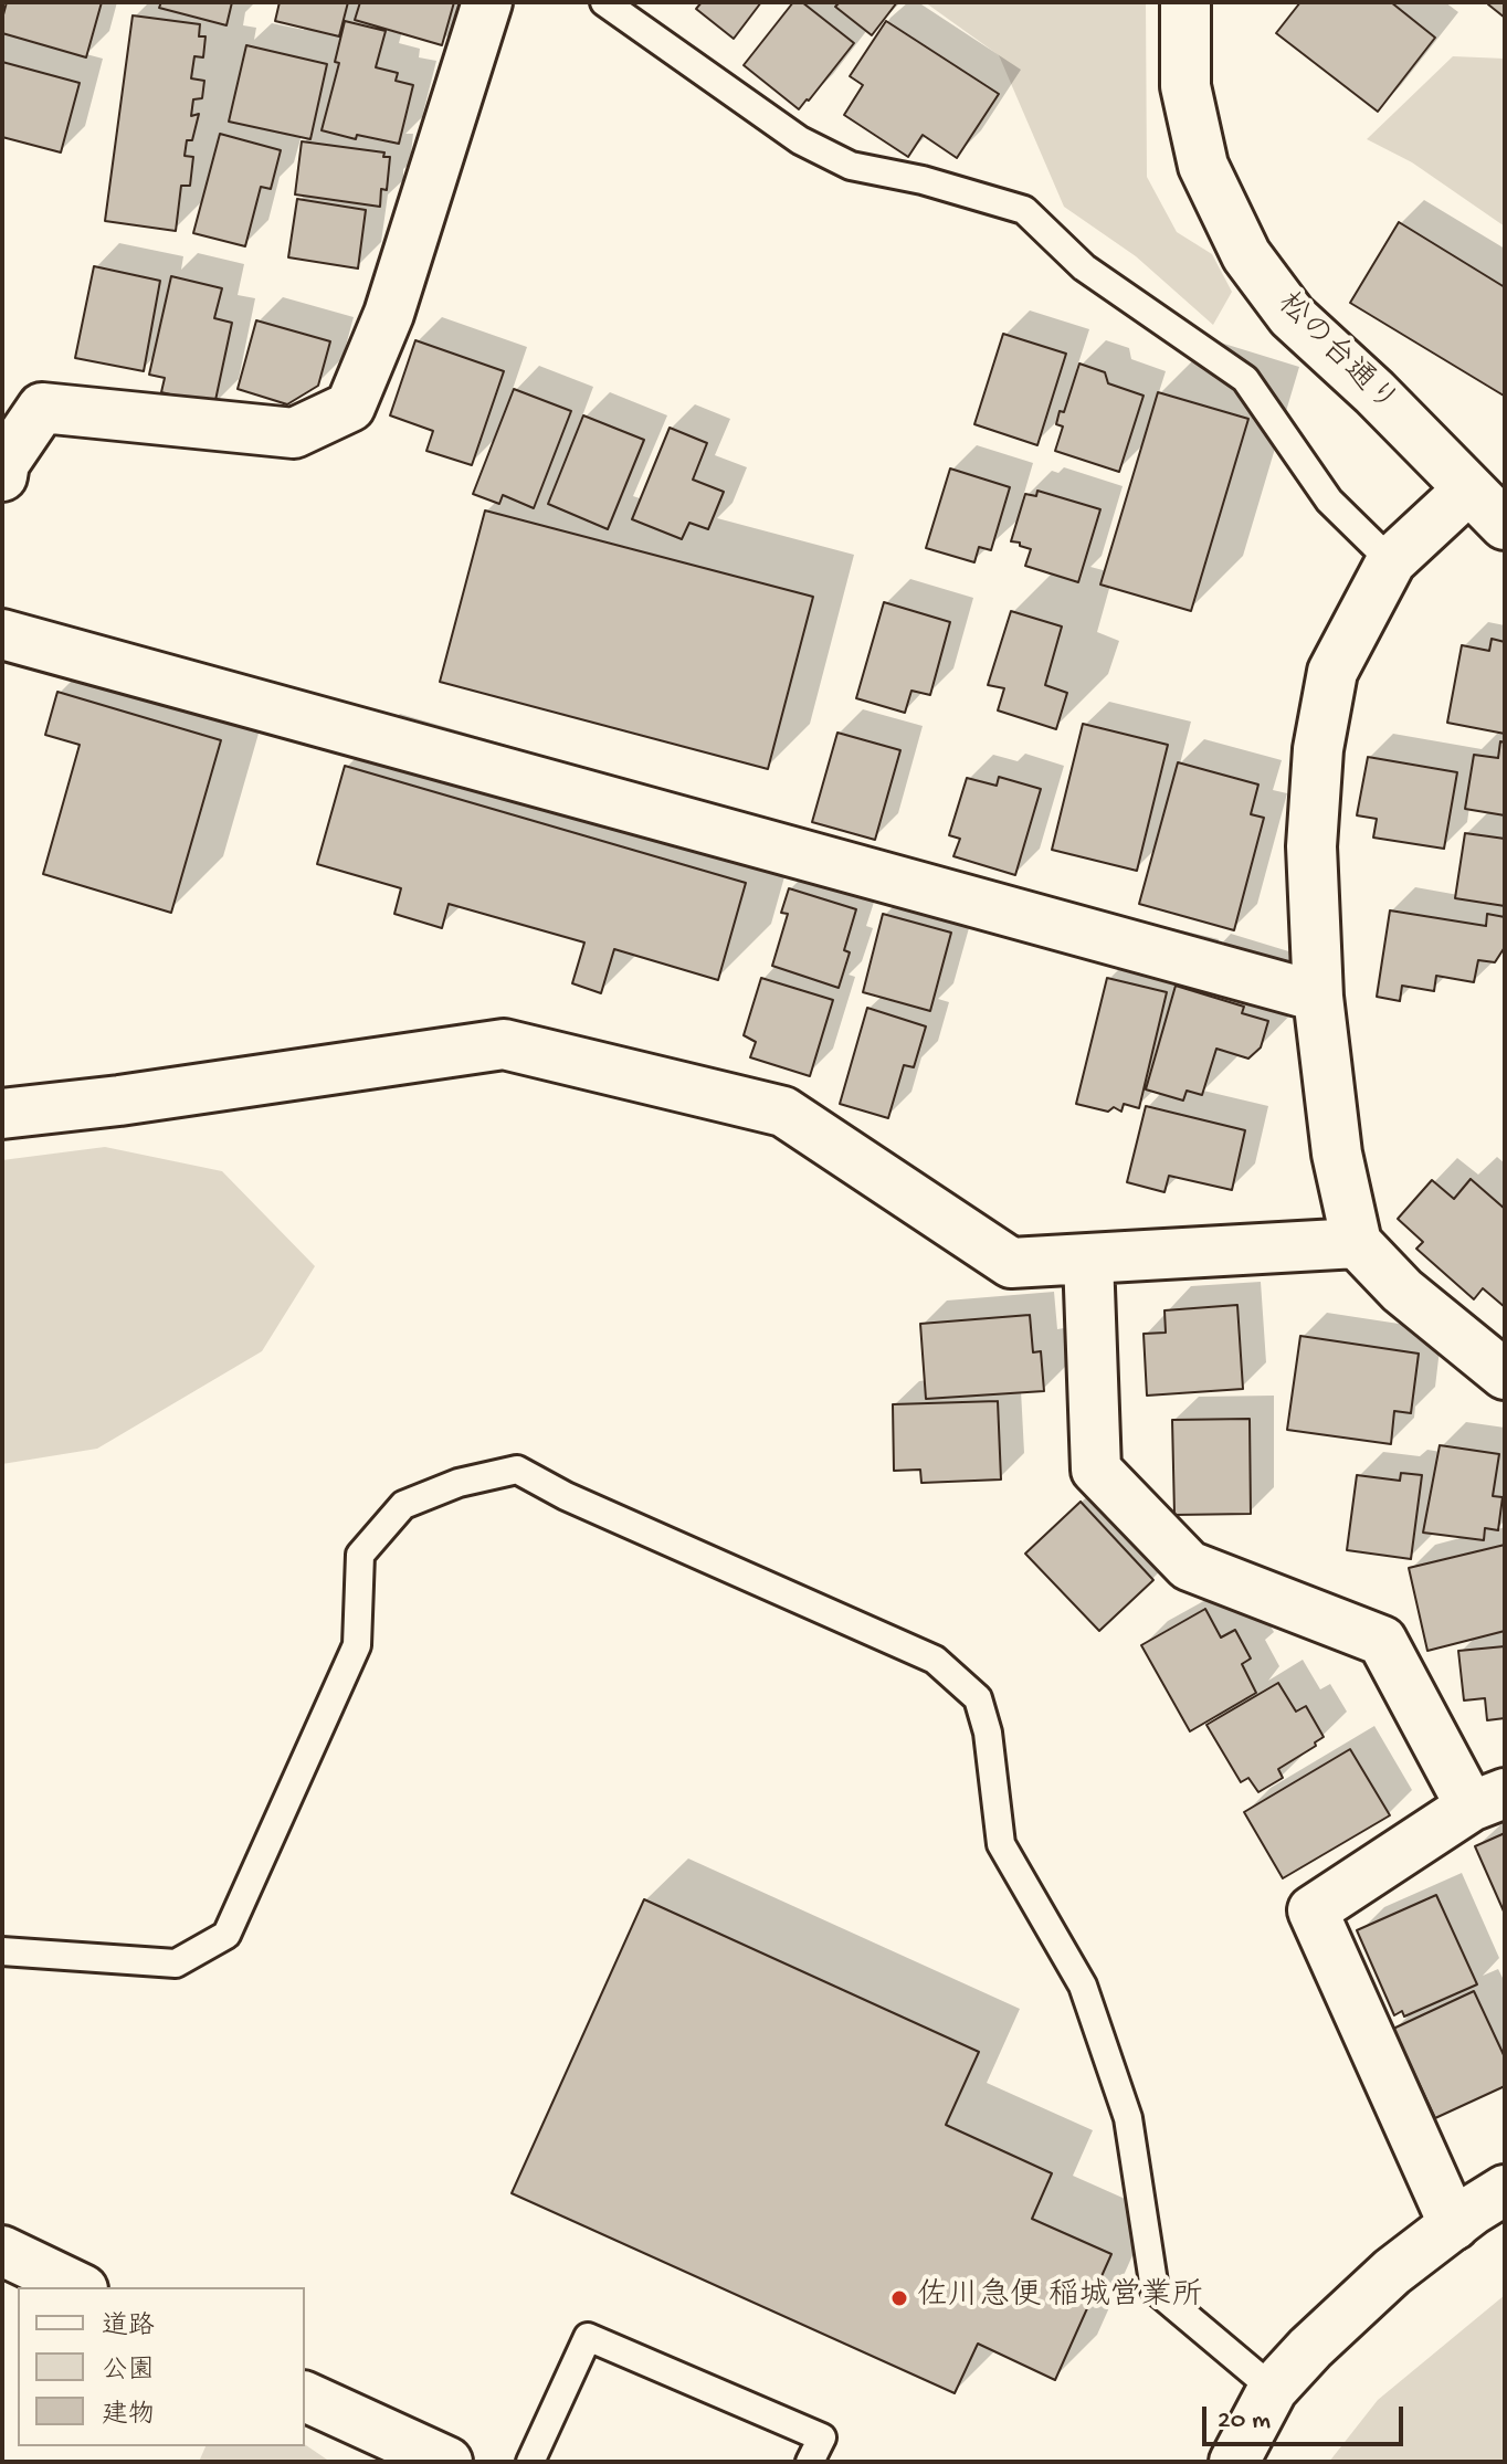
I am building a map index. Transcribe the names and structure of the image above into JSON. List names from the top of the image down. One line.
{"streets":{"street":["松の台通り"]},"places":["佐川急便 稲城営業所"],"legend":["道路","公園","建物"],"scale_bar":"20 m"}
